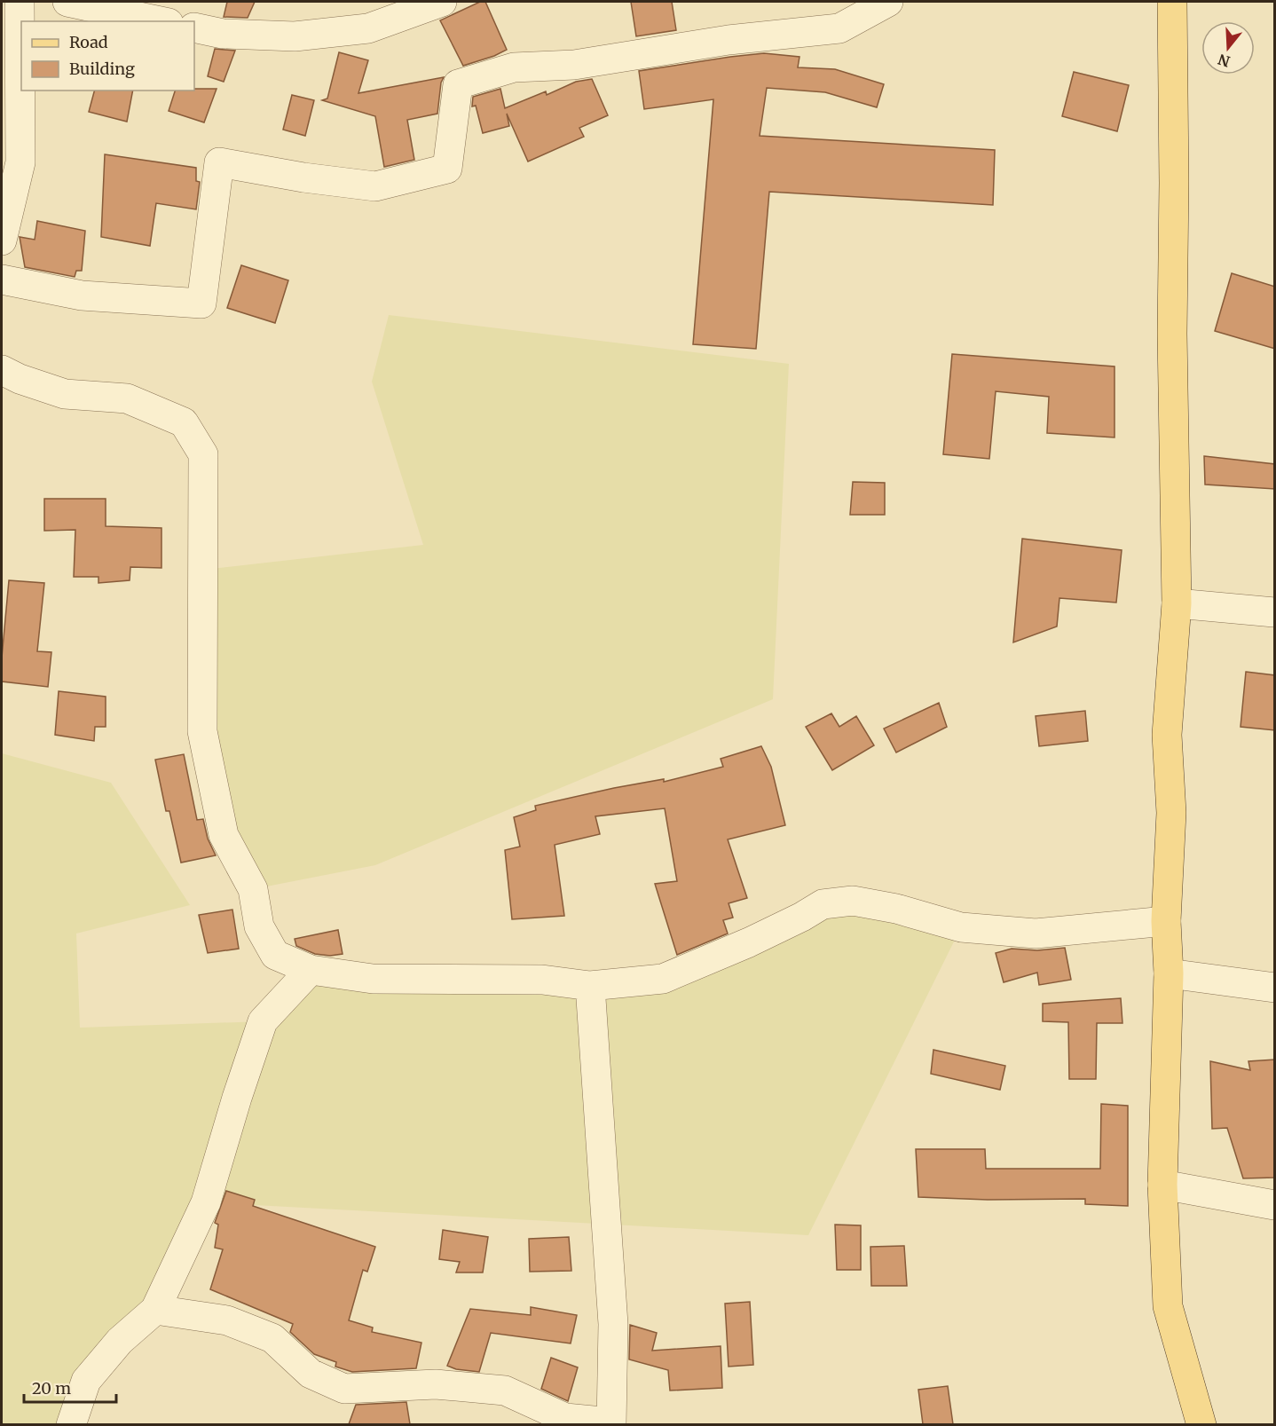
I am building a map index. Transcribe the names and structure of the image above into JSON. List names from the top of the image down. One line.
{"legend":["Road","Building"],"scale_bar":"20 m","north":"bottom"}
